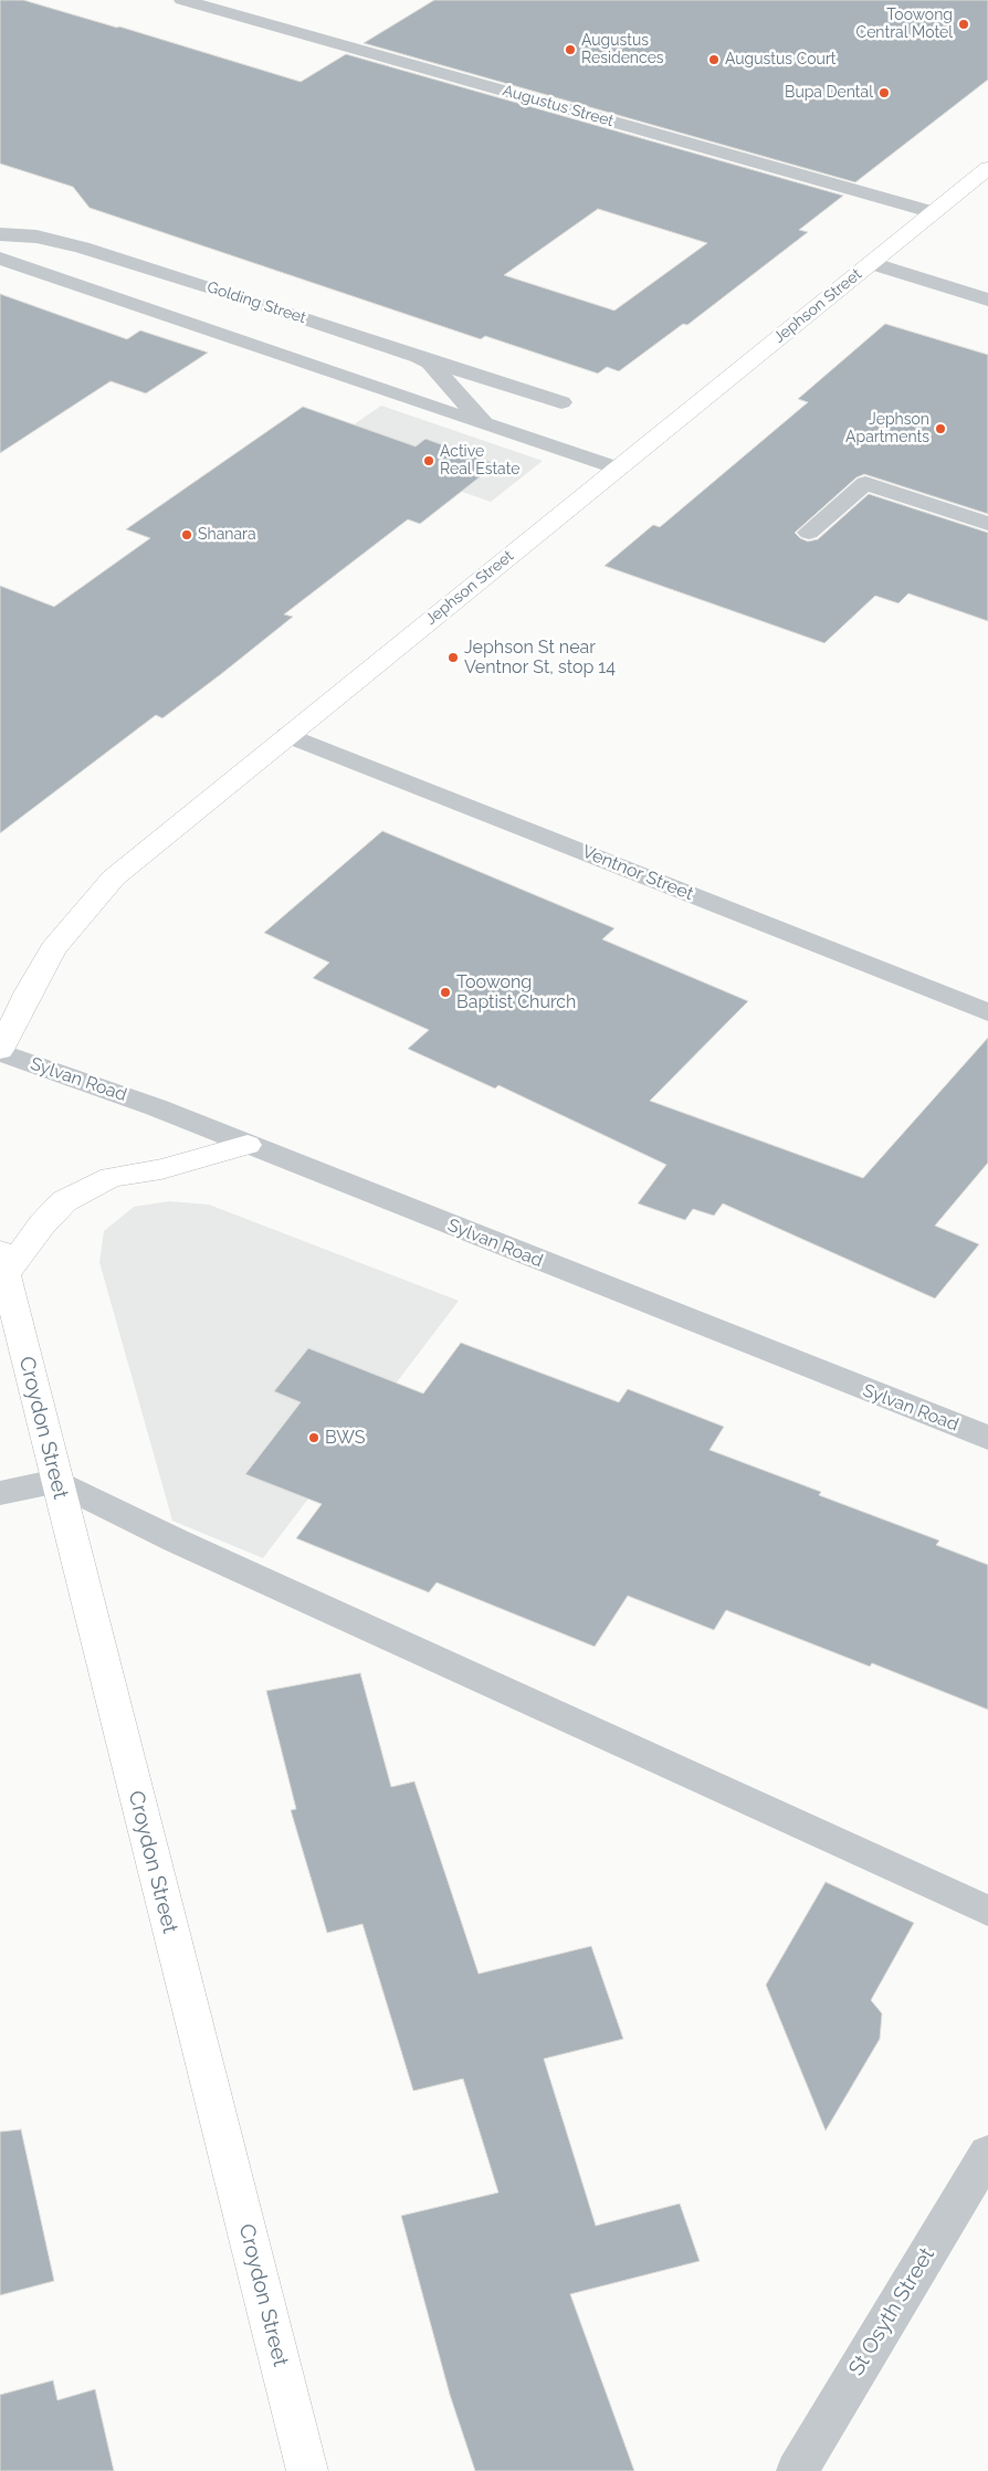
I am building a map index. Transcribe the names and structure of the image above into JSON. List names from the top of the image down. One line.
{"streets":{"main road":["Jephson Street","Croydon Street"],"street":["Augustus Street","Golding Street","Ventnor Street","Sylvan Road","St Osyth Street"]},"crossings":[["Augustus Street","Jephson Street"],["Jephson Street","Ventnor Street"],["Jephson Street","Sylvan Road"]],"places":["Toowong Central Motel","Augustus Residences","Augustus Court","Bupa Dental","Jephson Apartments","Active Real Estate","Shanara","Jephson St near Ventnor St, stop 14","Toowong Baptist Church","BWS"]}
